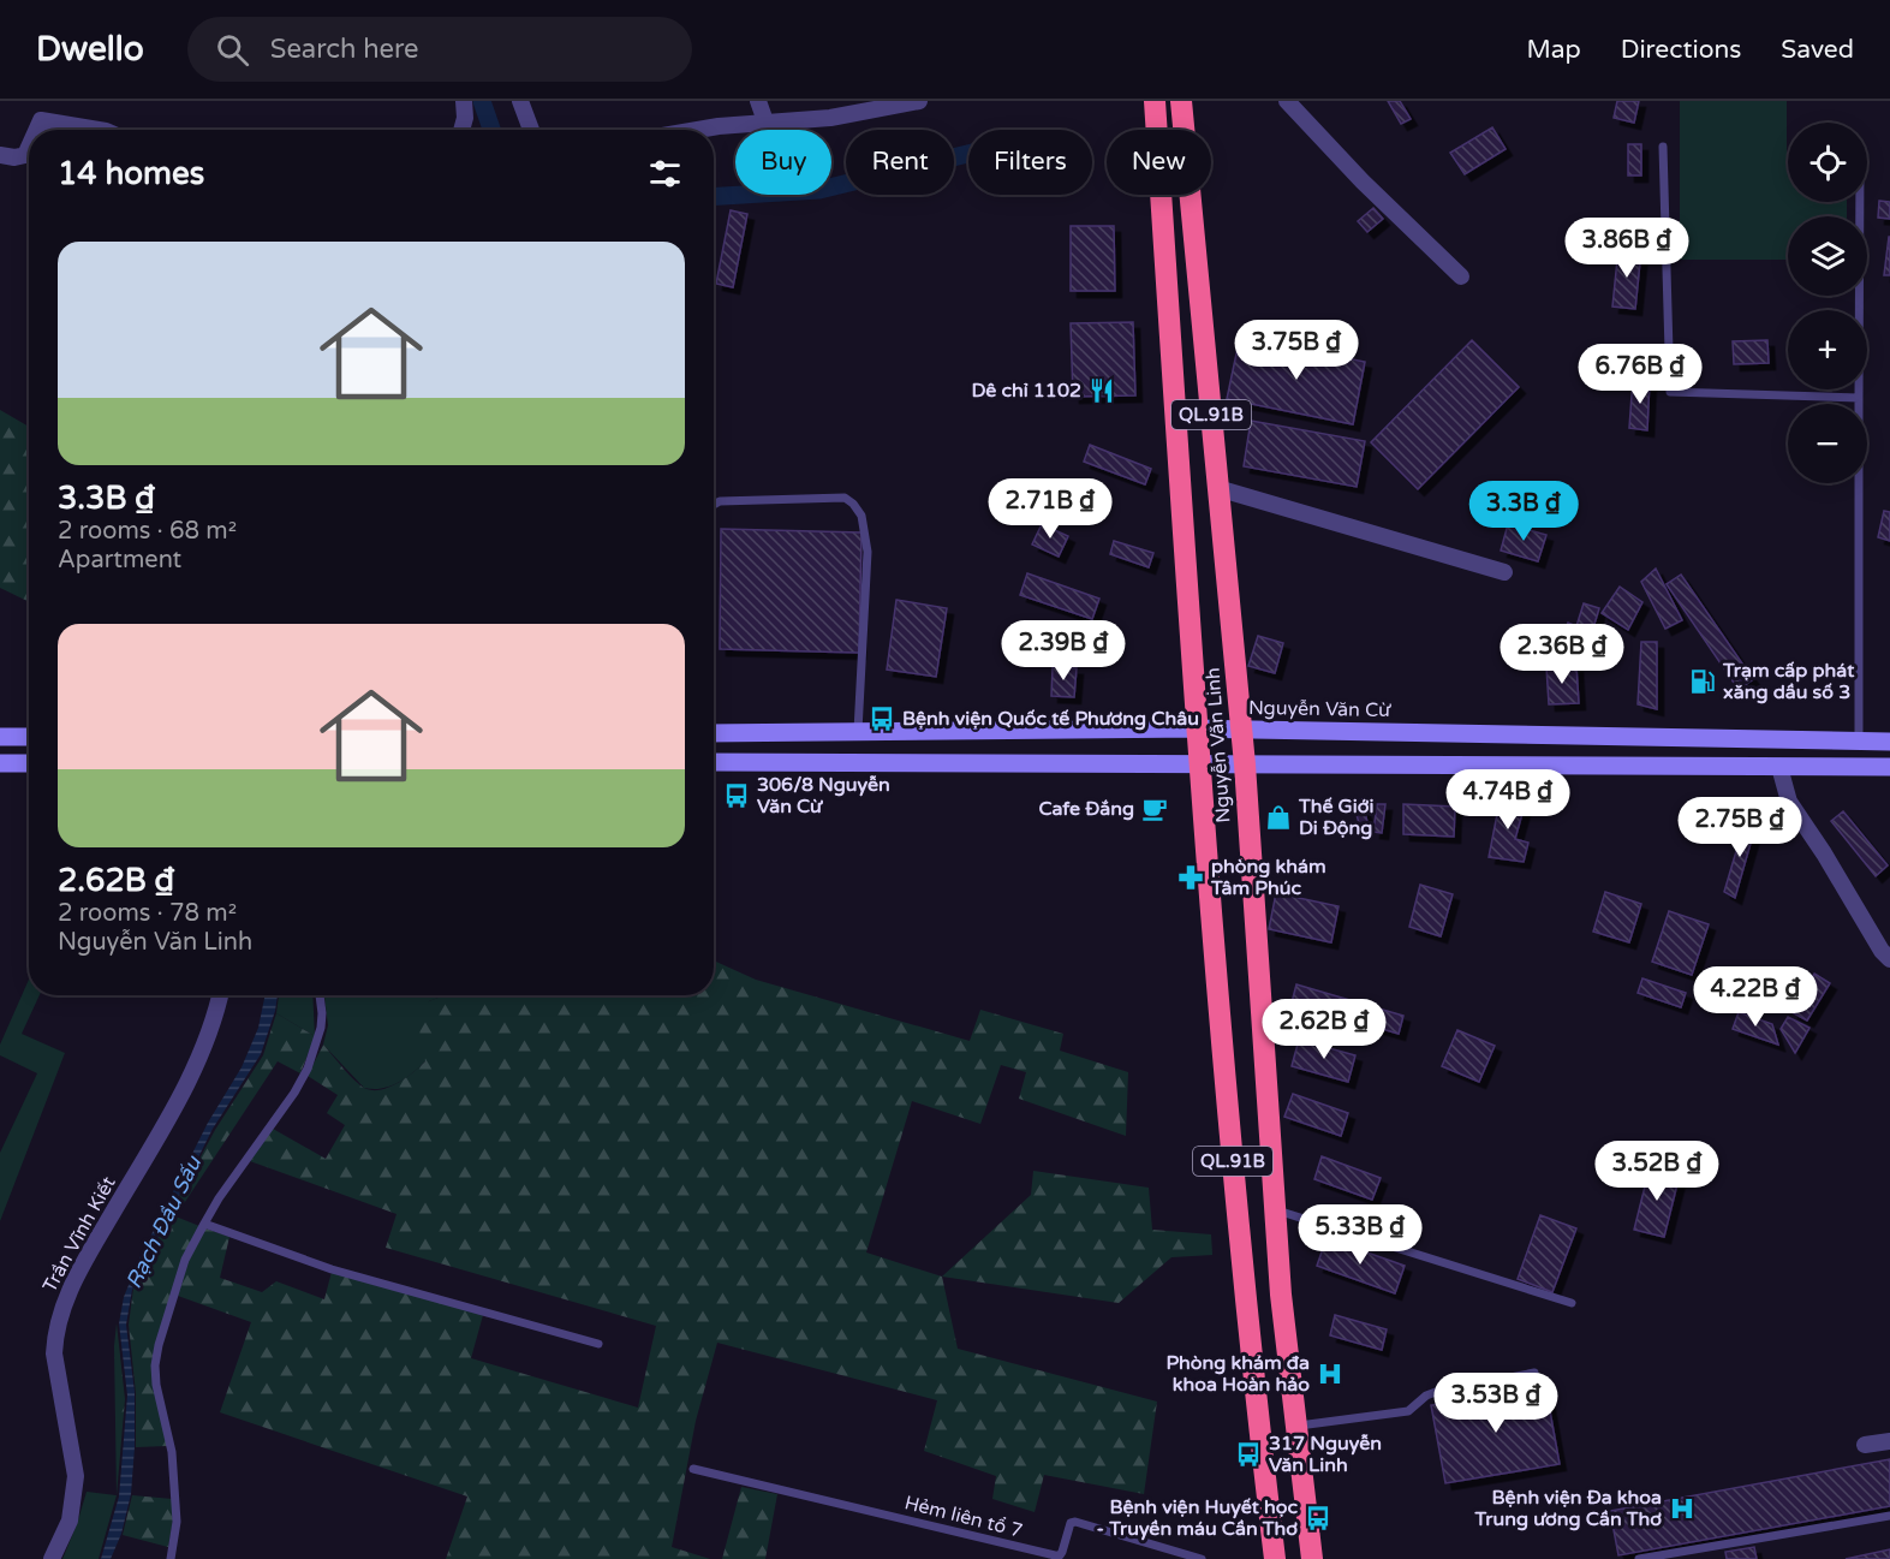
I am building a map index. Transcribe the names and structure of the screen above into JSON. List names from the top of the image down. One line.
{"streets":{"highway":["QL.91B","Nguyễn Văn Linh"],"main road":["Nguyễn Văn Cừ"],"street":["Trần Vĩnh Kiết"],"lane":["Hẻm liên tổ 7"]},"crossings":[["Nguyễn Văn Cừ","Nguyễn Văn Linh"]],"water":["Rạch Đầu Sấu"],"places":{"restaurant":["Dê chỉ 1102"],"fuel station":["Trạm cấp phát xăng dầu số 3"],"bus stop":["Bệnh viện Quốc tế Phương Châu","306/8 Nguyễn Văn Cừ","317 Nguyễn Văn Linh","Bệnh viện Huyết học - Truyền máu Cần Thơ"],"cafe":["Cafe Đắng"],"shop":["Thế Giới Di Động"],"pharmacy":["phòng khám Tâm Phúc"],"hospital":["Phòng khám đa khoa Hoàn hảo","Bệnh viện Đa khoa Trung ương Cần Thơ"]},"page":{"header":"Dwello","search":"Search here","nav":["Map","Directions","Saved"],"map_buttons":["+","−"],"chip":["Buy","Rent","Filters","New"],"heading":"14 homes","list":[{"name":"3.3B ₫","note":"2 rooms · 68 m² · Apartment"},{"name":"2.62B ₫","note":"2 rooms · 78 m² · Nguyễn Văn Linh"}],"price":["3.86B ₫","3.75B ₫","6.76B ₫","2.71B ₫","3.3B ₫","2.39B ₫","2.36B ₫","4.74B ₫","2.75B ₫","4.22B ₫","2.62B ₫","3.52B ₫","5.33B ₫","3.53B ₫"]}}
